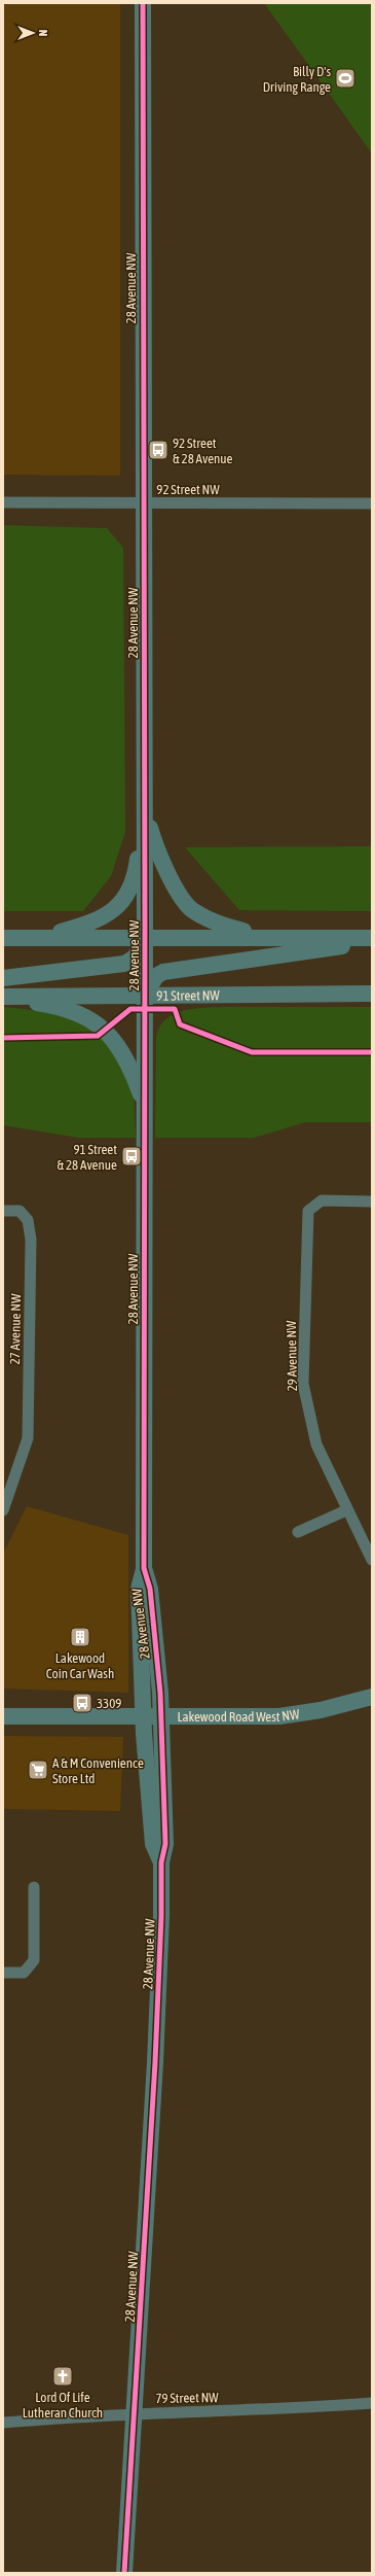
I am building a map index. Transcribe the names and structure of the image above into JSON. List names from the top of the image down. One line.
{"streets":{"street":["28 Avenue NW","92 Street NW","91 Street NW","27 Avenue NW","29 Avenue NW","Lakewood Road West NW","79 Street NW"]},"crossings":[["28 Avenue NW","92 Street NW"],["28 Avenue NW","91 Street NW"],["28 Avenue NW","Lakewood Road West NW"],["28 Avenue NW","79 Street NW"]],"places":{"sports":["Billy D's Driving Range"],"bus stop":["92 Street & 28 Avenue","91 Street & 28 Avenue","3309"],"building":["Lakewood Coin Car Wash"],"supermarket":["A & M Convenience Store Ltd"],"church":["Lord Of Life Lutheran Church"]},"north":"right"}
